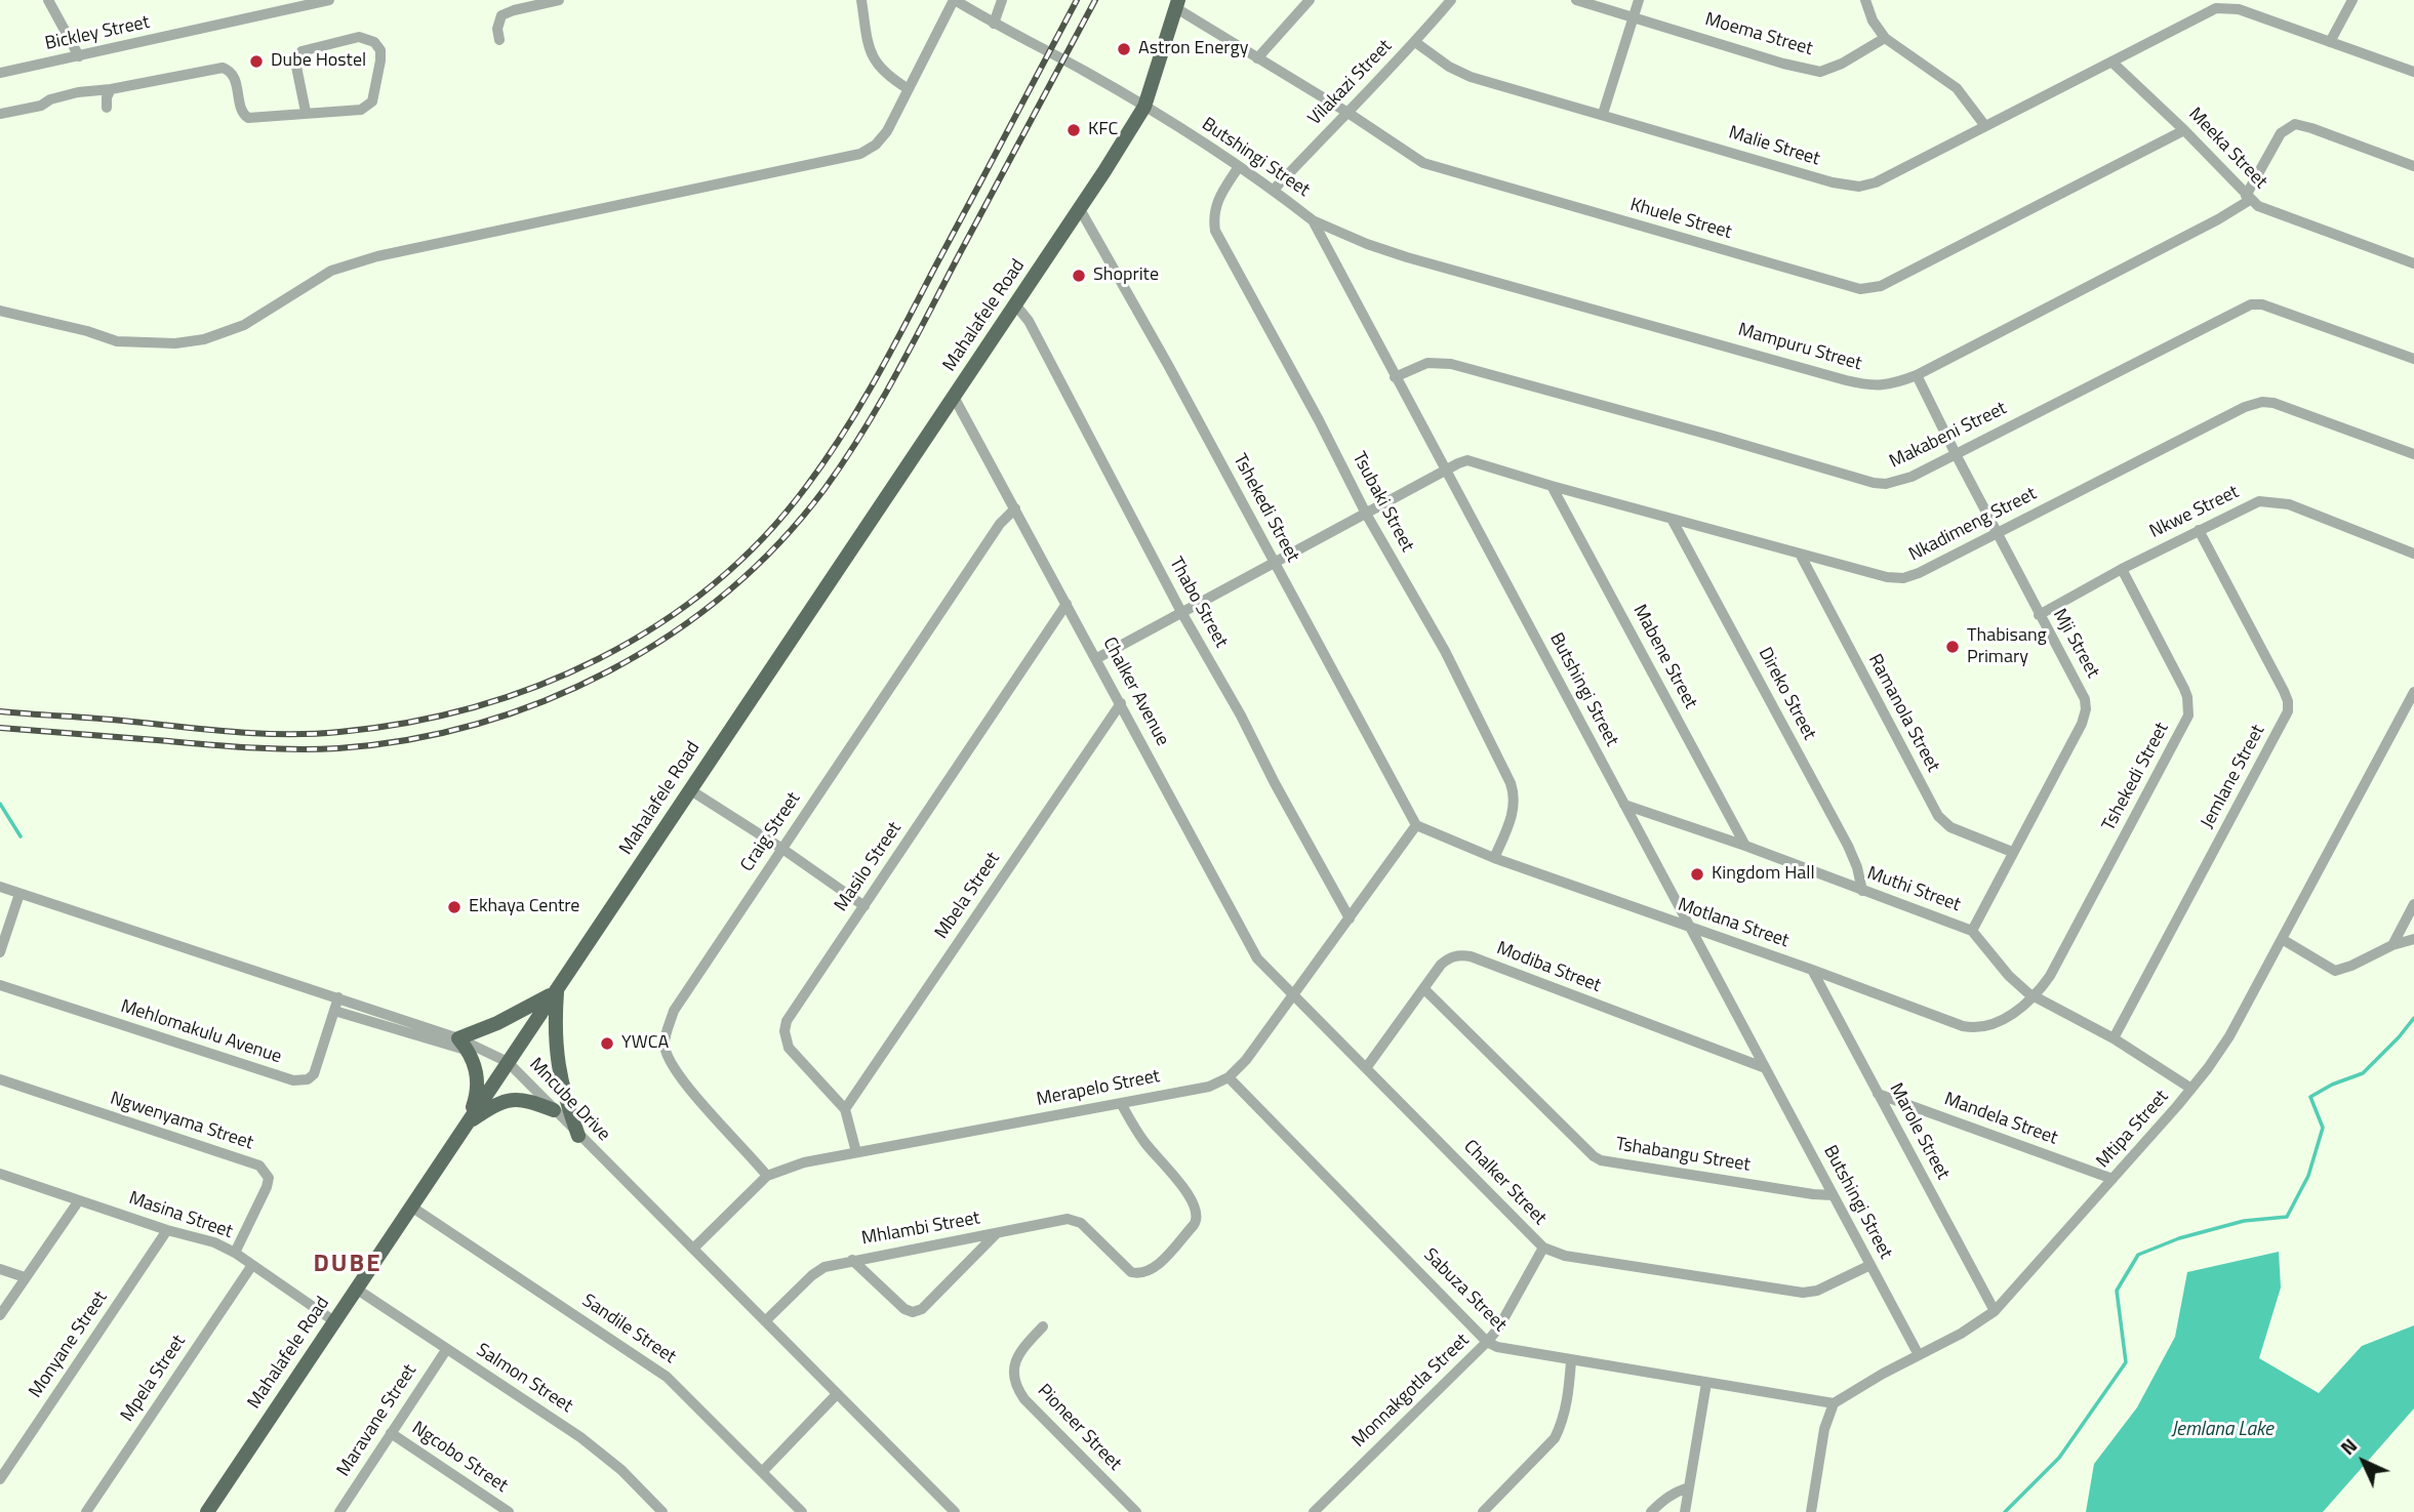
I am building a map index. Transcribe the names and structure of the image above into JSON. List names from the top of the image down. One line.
{"streets":{"main road":["Mahalafele Road"],"street":["Bickley Street","Moema Street","Vilakazi Street","Malie Street","Meeka Street","Butshingi Street","Khuele Street","Mampuru Street","Makabeni Street","Tsubaki Street","Tshekedi Street","Nkwe Street","Nkadimeng Street","Thabo Street","Mji Street","Mabene Street","Chalker Avenue","Direko Street","Ramanola Street","Jemlane Street","Craig Street","Masilo Street","Muthi Street","Mbela Street","Motlana Street","Modiba Street","Mehlomakulu Avenue","Merapelo Street","Mncube Drive","Mandela Street","Ngwenyama Street","Mtipa Street","Marole Street","Tshabangu Street","Chalker Street","Masina Street","Mhlambi Street","Sabuza Street","Sandile Street","Monyane Street","Mpela Street","Salmon Street","Monnakgotla Street","Maravane Street","Pioneer Street","Ngcobo Street"]},"crossings":[["Vilakazi Street","Malie Street"],["Vilakazi Street","Butshingi Street"],["Vilakazi Street","Khuele Street"],["Malie Street","Meeka Street"],["Meeka Street","Khuele Street"],["Meeka Street","Mampuru Street"],["Butshingi Street","Mahalafele Road"],["Butshingi Street","Mampuru Street"],["Butshingi Street","Makabeni Street"],["Butshingi Street","Tsubaki Street"],["Butshingi Street","Nkadimeng Street"],["Butshingi Street","Muthi Street"],["Butshingi Street","Motlana Street"],["Butshingi Street","Modiba Street"],["Butshingi Street","Mtipa Street"],["Butshingi Street","Tshabangu Street"],["Butshingi Street","Chalker Street"],["Khuele Street","Mahalafele Road"],["Mahalafele Road","Tshekedi Street"],["Mahalafele Road","Thabo Street"],["Mahalafele Road","Chalker Avenue"],["Mahalafele Road","Mncube Drive"],["Mahalafele Road","Masina Street"],["Mahalafele Road","Sandile Street"],["Mahalafele Road","Salmon Street"],["Mampuru Street","Mji Street"],["Makabeni Street","Mji Street"],["Tsubaki Street","Nkadimeng Street"],["Tsubaki Street","Motlana Street"],["Tshekedi Street","Nkwe Street"],["Tshekedi Street","Nkadimeng Street"],["Tshekedi Street","Muthi Street"],["Tshekedi Street","Motlana Street"],["Tshekedi Street","Merapelo Street"],["Nkwe Street","Mji Street"],["Nkwe Street","Jemlane Street"],["Nkadimeng Street","Thabo Street"],["Nkadimeng Street","Mji Street"],["Nkadimeng Street","Mabene Street"],["Nkadimeng Street","Chalker Avenue"],["Nkadimeng Street","Direko Street"],["Nkadimeng Street","Ramanola Street"],["Thabo Street","Merapelo Street"],["Mji Street","Ramanola Street"],["Mji Street","Muthi Street"],["Mabene Street","Muthi Street"],["Chalker Avenue","Craig Street"],["Chalker Avenue","Masilo Street"],["Chalker Avenue","Mbela Street"],["Chalker Avenue","Merapelo Street"],["Chalker Avenue","Chalker Street"],["Direko Street","Muthi Street"],["Jemlane Street","Muthi Street"],["Craig Street","Merapelo Street"],["Masilo Street","Mbela Street"],["Masilo Street","Merapelo Street"],["Muthi Street","Motlana Street"],["Muthi Street","Mtipa Street"],["Motlana Street","Merapelo Street"],["Motlana Street","Marole Street"],["Modiba Street","Tshabangu Street"],["Modiba Street","Chalker Street"],["Mehlomakulu Avenue","Mncube Drive"],["Merapelo Street","Mncube Drive"],["Merapelo Street","Chalker Street"],["Merapelo Street","Mhlambi Street"],["Merapelo Street","Sabuza Street"],["Mncube Drive","Mhlambi Street"],["Mandela Street","Mtipa Street"],["Mandela Street","Marole Street"],["Ngwenyama Street","Masina Street"],["Mtipa Street","Marole Street"],["Mtipa Street","Sabuza Street"],["Chalker Street","Monnakgotla Street"],["Masina Street","Monyane Street"],["Masina Street","Mpela Street"],["Sabuza Street","Monnakgotla Street"],["Salmon Street","Maravane Street"],["Maravane Street","Ngcobo Street"]],"districts":["DUBE"],"water":["Jemlana Lake"],"places":["Astron Energy","Dube Hostel","KFC","Shoprite","Thabisang Primary","Kingdom Hall","Ekhaya Centre","YWCA"],"north":"top left"}
